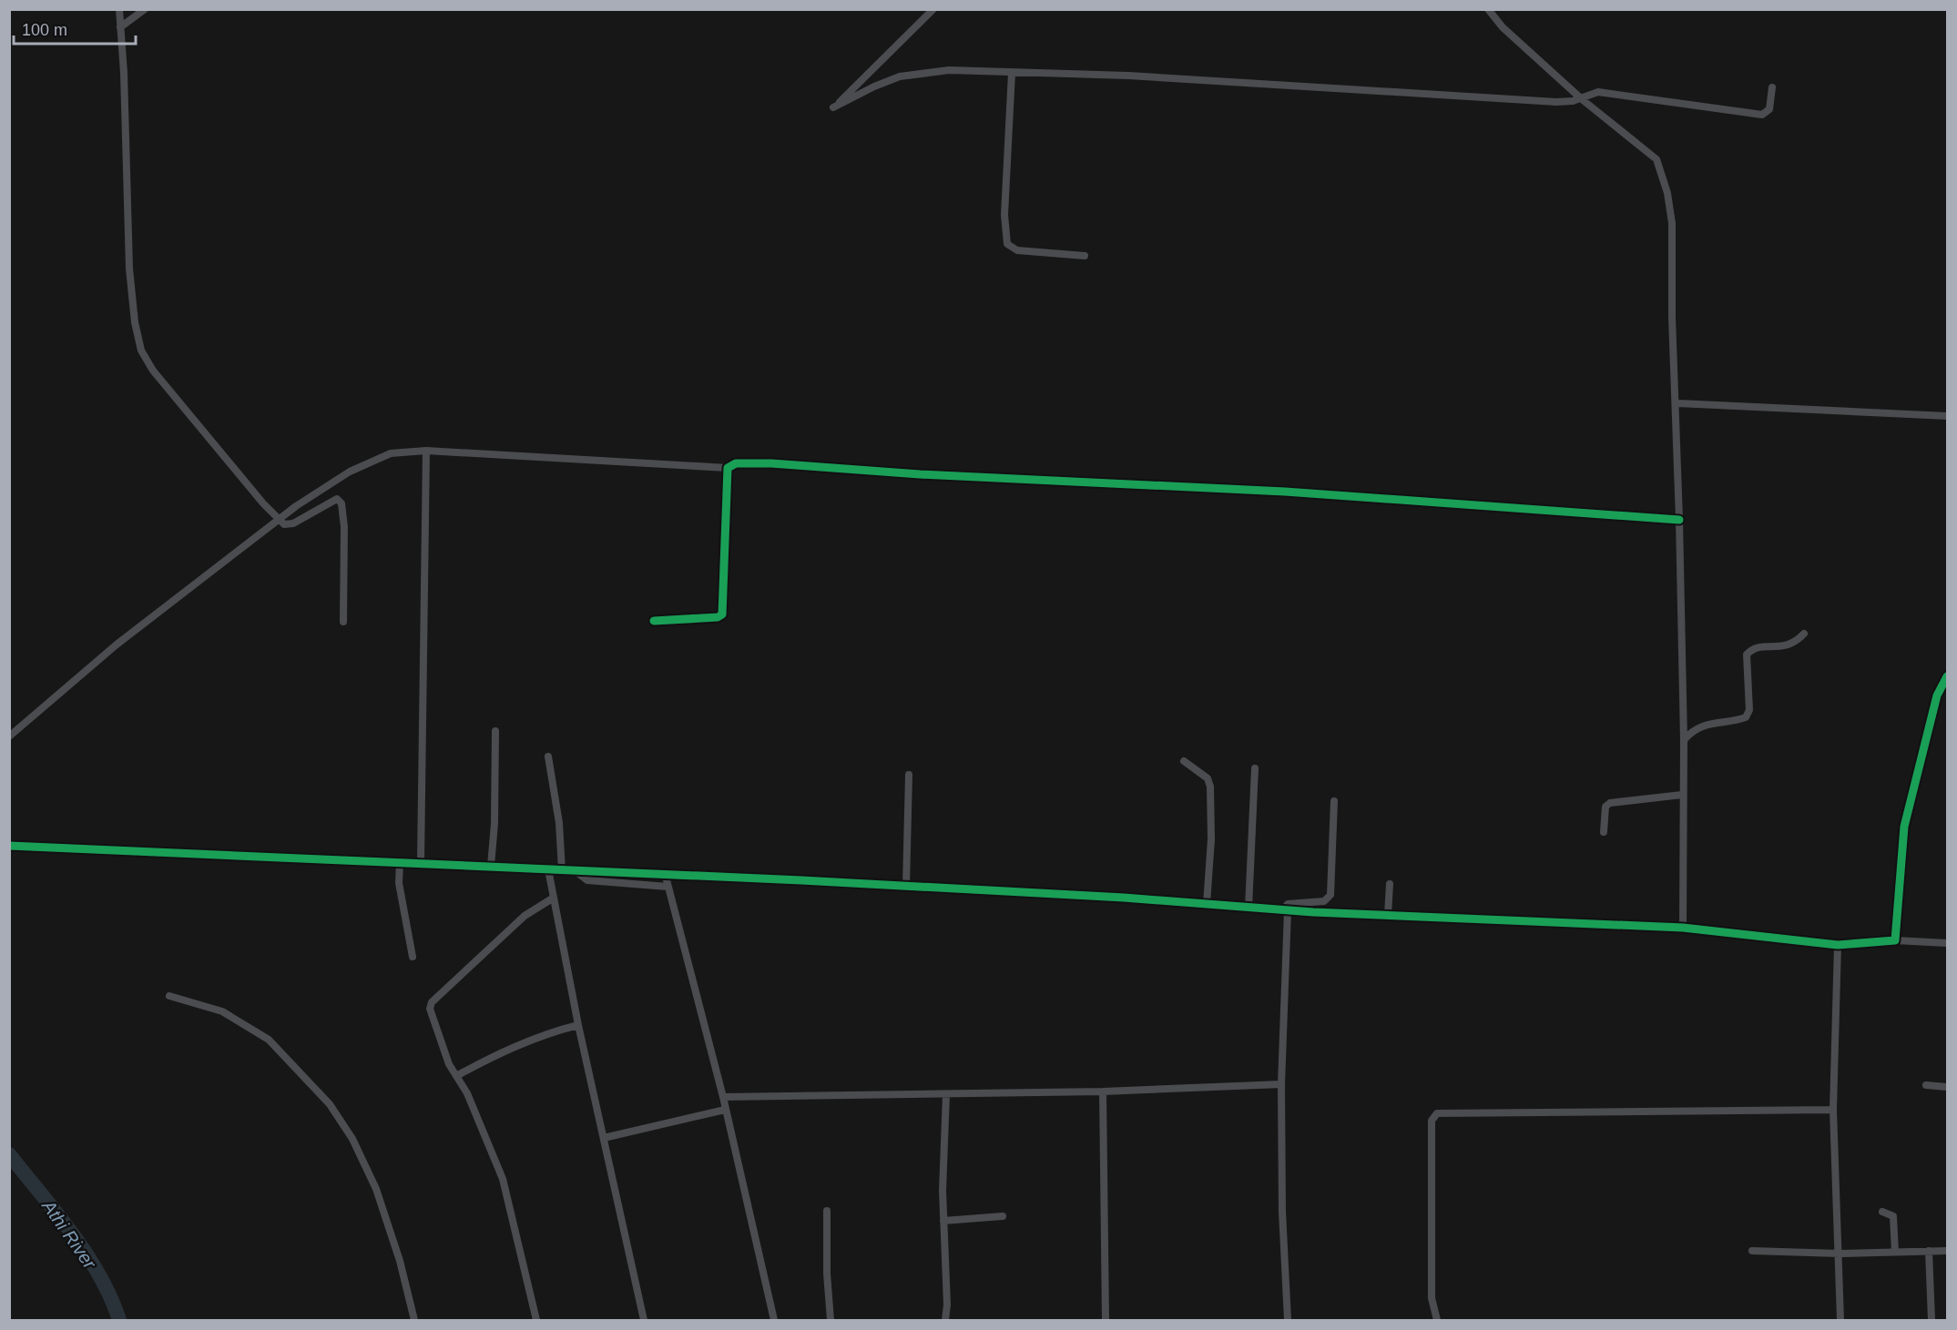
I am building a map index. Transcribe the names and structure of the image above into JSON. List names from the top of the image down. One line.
{"water":["Athi River"],"scale_bar":"100 m"}
